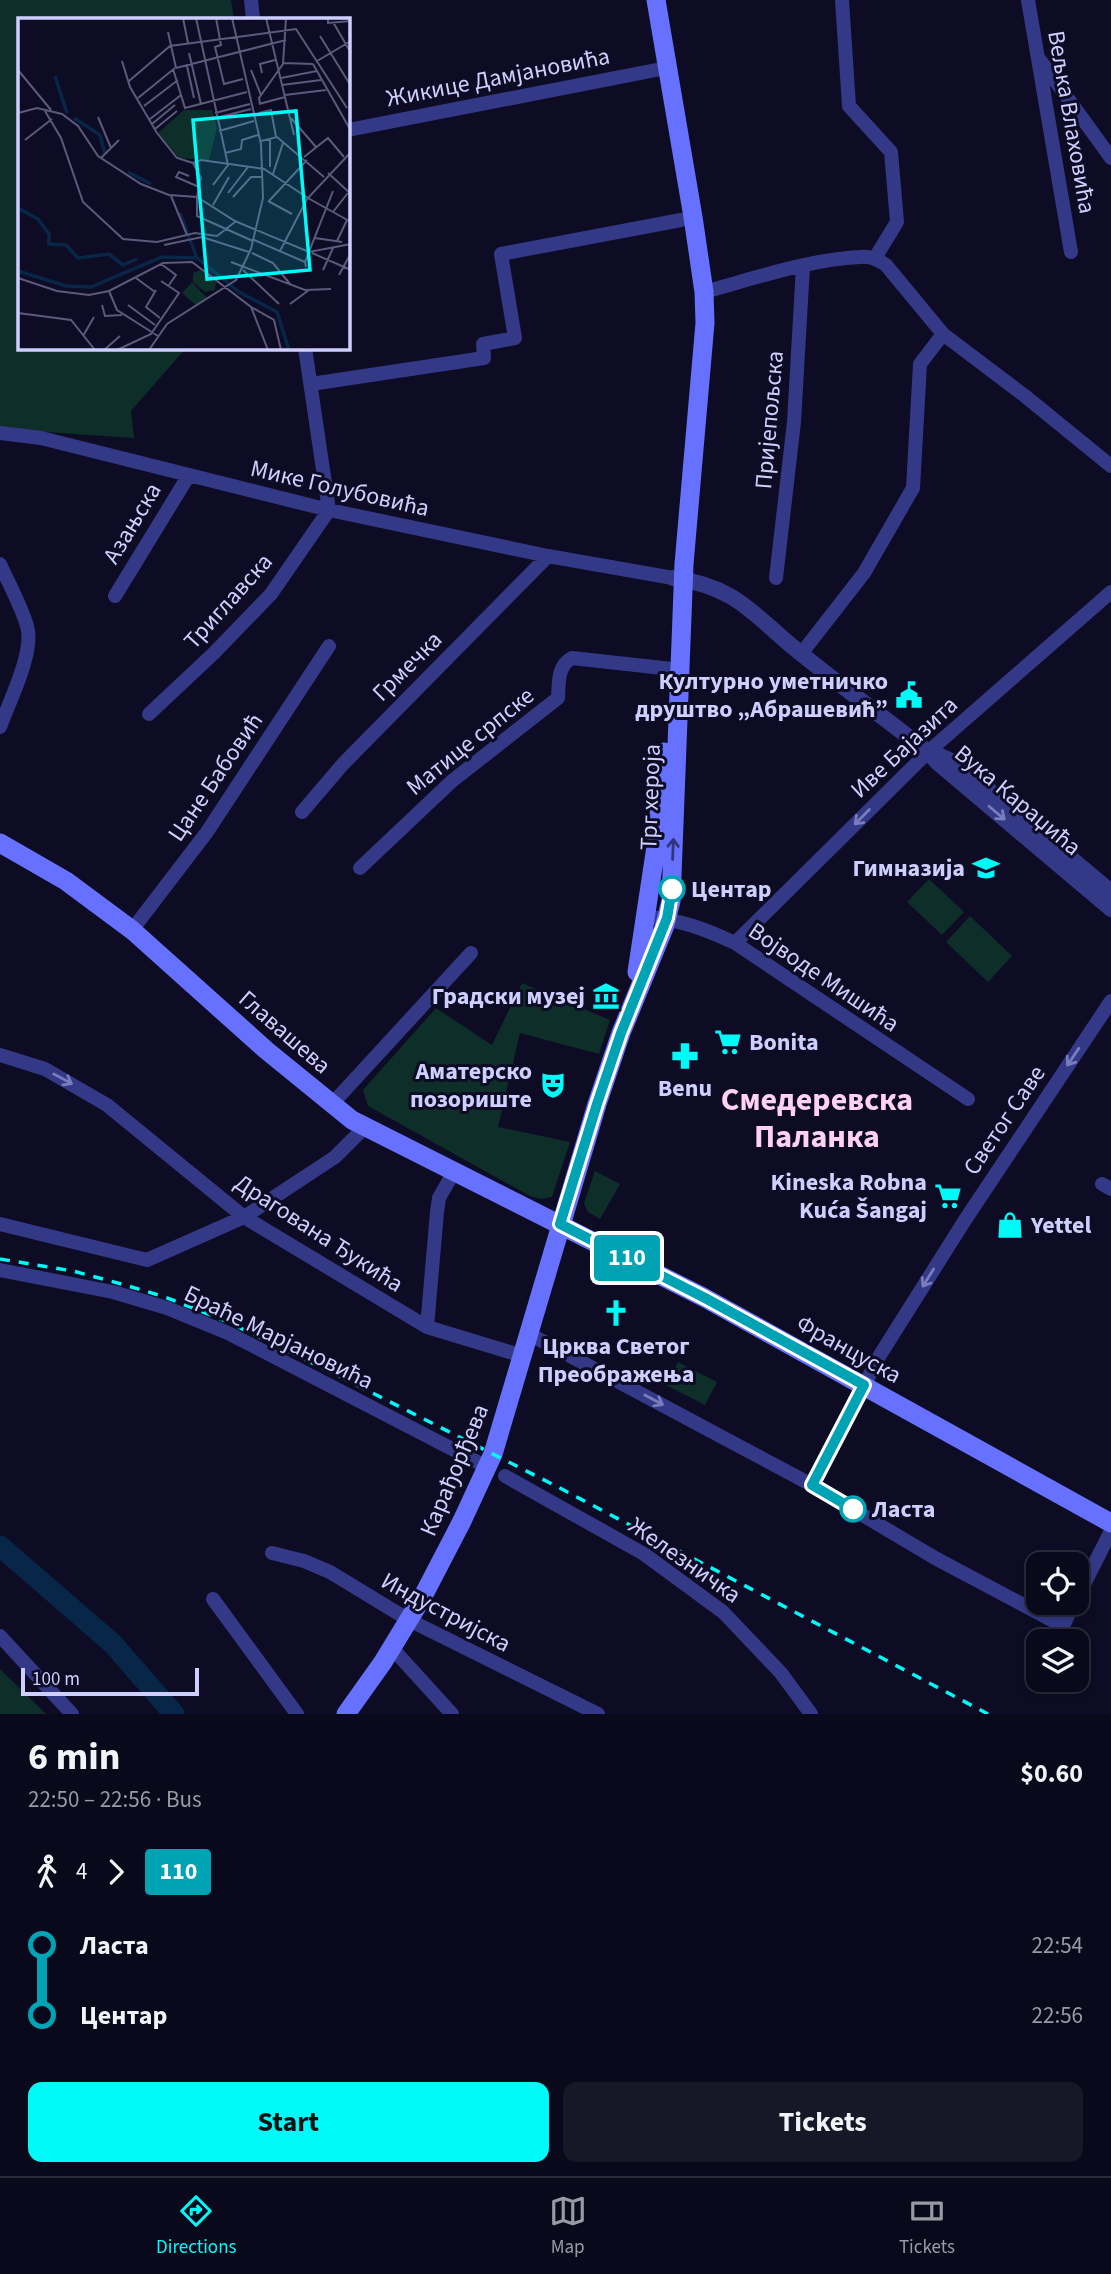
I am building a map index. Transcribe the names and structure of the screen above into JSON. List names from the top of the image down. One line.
{"streets":{"main road":["Трг хероја","Главашева","Француска","Карађорђева"],"street":["Жикице Дамјановића","Вељка Влаховића","Пријепољска","Мике Голубовића","Азањска","Триглавска","Грмечка","Матице српске","Иве Бајазита","Цане Бабовић","Вука Караџића","Војводе Мишића","Светог Саве","Драгована Ђукића","Браће Марјановића","Железничка","Индустријска"]},"crossings":[["Мике Голубовића","Азањска"],["Мике Голубовића","Триглавска"],["Мике Голубовића","Грмечка"],["Мике Голубовића","Трг хероја"],["Мике Голубовића","Вука Караџића"],["Матице српске","Трг хероја"],["Иве Бајазита","Вука Караџића"],["Иве Бајазита","Војводе Мишића"],["Цане Бабовић","Главашева"],["Трг хероја","Вука Караџића"],["Трг хероја","Војводе Мишића"],["Трг хероја","Главашева"],["Трг хероја","Француска"],["Трг хероја","Карађорђева"],["Главашева","Браће Марјановића"],["Главашева","Француска"],["Главашева","Карађорђева"],["Светог Саве","Француска"],["Драгована Ђукића","Браће Марјановића"],["Драгована Ђукића","Карађорђева"],["Браће Марјановића","Карађорђева"],["Француска","Карађорђева"],["Карађорђева","Индустријска"]],"one_way":["Иве Бајазита","Светог Саве","Драгована Ђукића"],"districts":["Смедеревска Паланка"],"places":{"public building":["Културно уметничко друштво „Абрашевић”"],"school or university":["Гимназија"],"other":["Центар","Ласта"],"museum":["Градски музеј"],"supermarket":["Bonita","Kineska Robna Kuća Šangaj"],"pharmacy":["Benu"],"theatre":["Аматерско позориште"],"shop":["Yettel"],"church":["Црква Светог Преображења"]},"lines":["bus line 110"],"scale_bar":"100 m","page":{"on_map":"110","scale":"100 m","heading":["6 min","22:50 – 22:56 · Bus","$0.60"],"legs":["4","110"],"list":[{"name":"Ласта","value":"22:54"},{"name":"Центар","value":"22:56"}],"buttons":["Start","Tickets"],"tabs":["Directions","Map","Tickets"]}}
